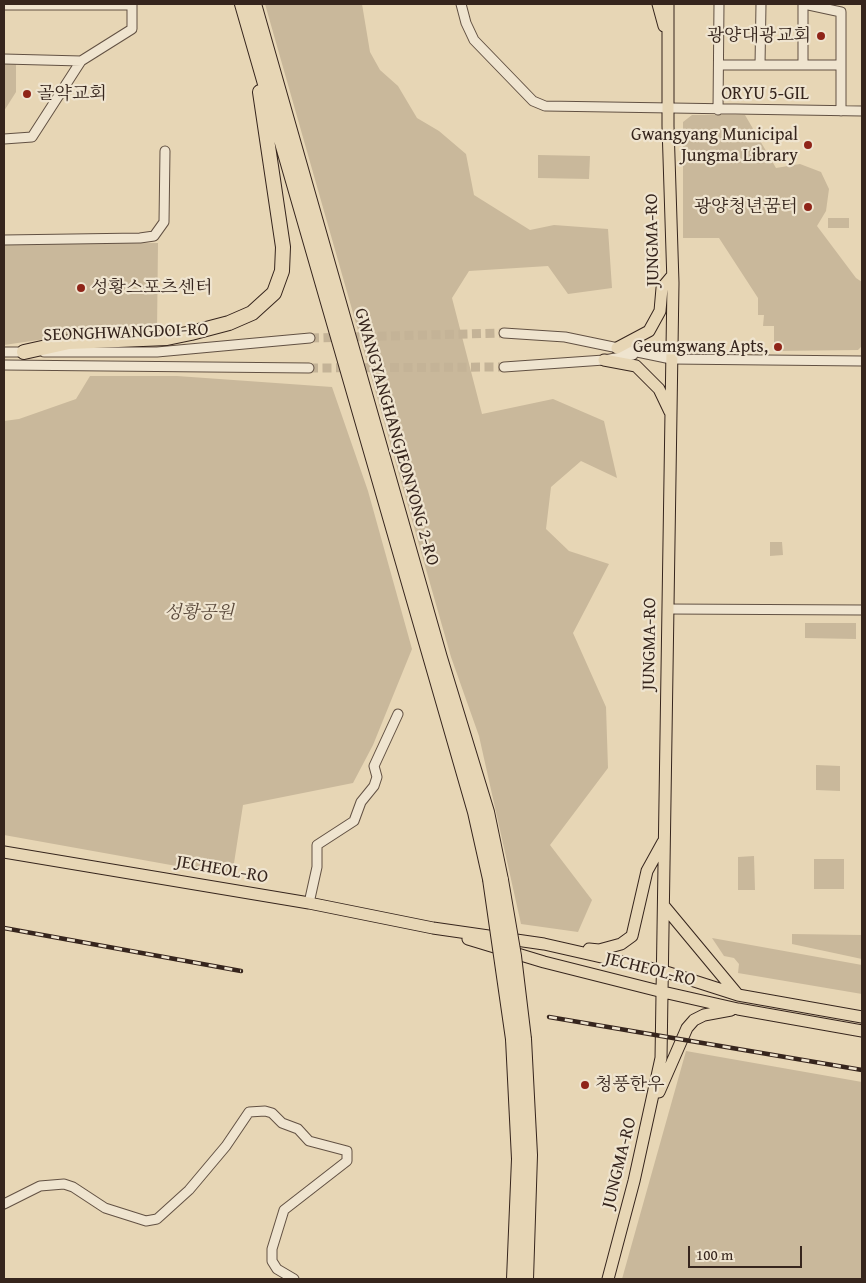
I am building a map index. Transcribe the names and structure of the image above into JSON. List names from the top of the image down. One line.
{"streets":{"highway":["GWANGYANGHANGJEONYONG 2-RO"],"main road":["JUNGMA-RO","JECHEOL-RO"],"street":["ORYU 5-GIL","SEONGHWANGDOI-RO"]},"crossings":[["ORYU 5-GIL","JUNGMA-RO"],["JUNGMA-RO","JECHEOL-RO"]],"parks":["성황공원"],"places":["광양대광교회","골약교회","Gwangyang Municipal Jungma Library","광양청년꿈터","성황스포츠센터","Geumgwang Apts,","청풍한우"],"scale_bar":"100 m"}
